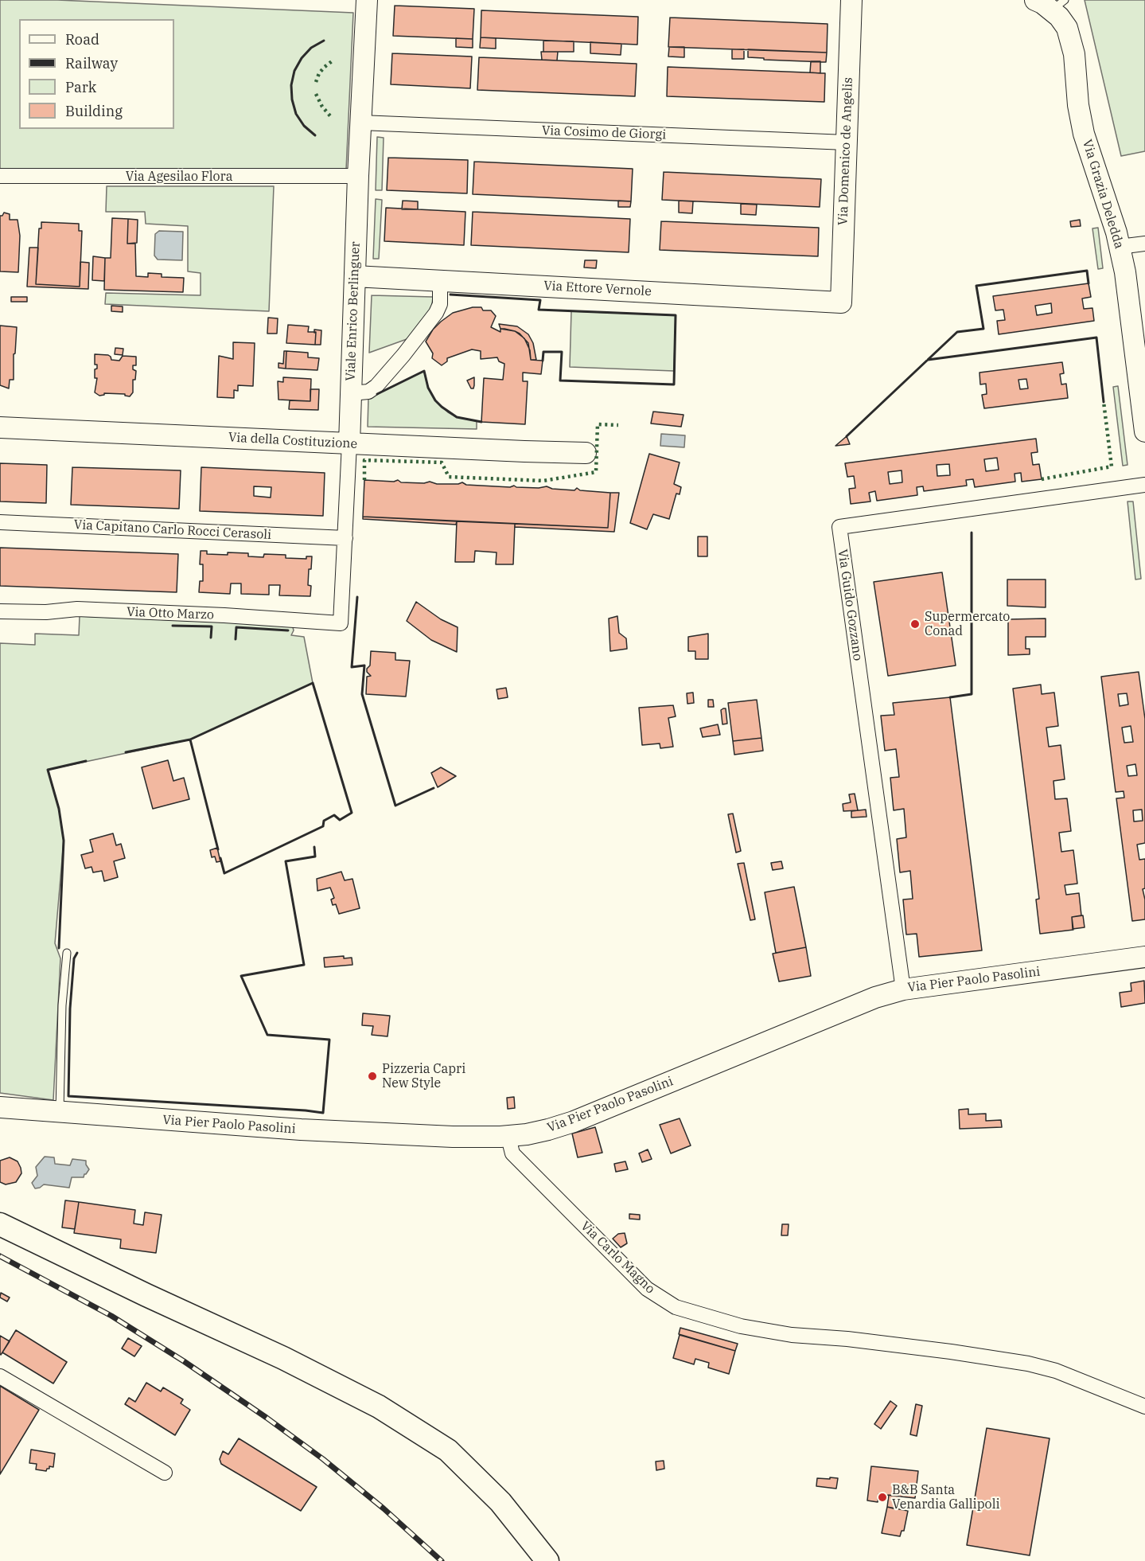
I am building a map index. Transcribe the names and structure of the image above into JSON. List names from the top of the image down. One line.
{"streets":{"street":["Via Cosimo de Giorgi","Via Domenico de Angelis","Via Agesilao Flora","Via Grazia Deledda","Via Ettore Vernole","Viale Enrico Berlinguer","Via della Costituzione","Via Capitano Carlo Rocci Cerasoli","Via Guido Gozzano","Via Otto Marzo","Via Pier Paolo Pasolini","Via Carlo Magno"]},"crossings":[["Via Cosimo de Giorgi","Via Domenico de Angelis"],["Via Cosimo de Giorgi","Viale Enrico Berlinguer"],["Via Domenico de Angelis","Via Ettore Vernole"],["Via Agesilao Flora","Viale Enrico Berlinguer"],["Via Ettore Vernole","Viale Enrico Berlinguer"],["Viale Enrico Berlinguer","Via della Costituzione"],["Viale Enrico Berlinguer","Via Capitano Carlo Rocci Cerasoli"],["Viale Enrico Berlinguer","Via Otto Marzo"],["Via Guido Gozzano","Via Pier Paolo Pasolini"],["Via Pier Paolo Pasolini","Via Carlo Magno"]],"places":["Supermercato Conad","Pizzeria Capri New Style","B&B Santa Venardia Gallipoli"],"legend":["Road","Railway","Park","Building"]}
